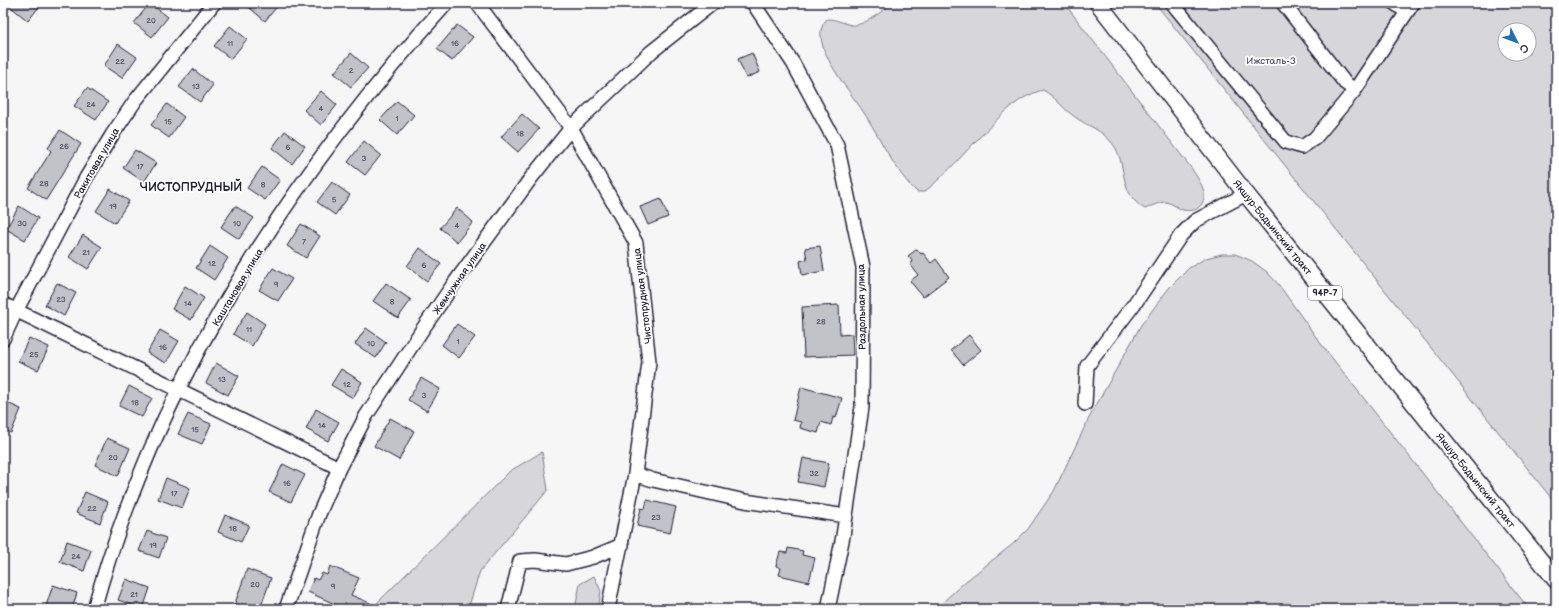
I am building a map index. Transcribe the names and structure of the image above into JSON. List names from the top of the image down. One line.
{"streets":{"main road":["Якшур-Бодьинский тракт","94Р-7"],"street":["Ракитовая улица","Жемчужная улица","Каштановая улица","Чистопрудная улица","Раздольная улица"]},"crossings":[["Жемчужная улица","Чистопрудная улица"]],"districts":["ЧИСТОПРУДНЫЙ"],"parks":["Ижсталь-3"],"house_numbers":["20","11","16","22","2","13","24","4","1","15","18","26","6","3","17","28","8","5","19","30","10","4","7","21","12","6","9","23","8","14","28","11","1","10","16","25","13","12","3","18","14","15","20","32","16","17","22","23","18","19","24","20","9","21"],"north":"bottom right"}
